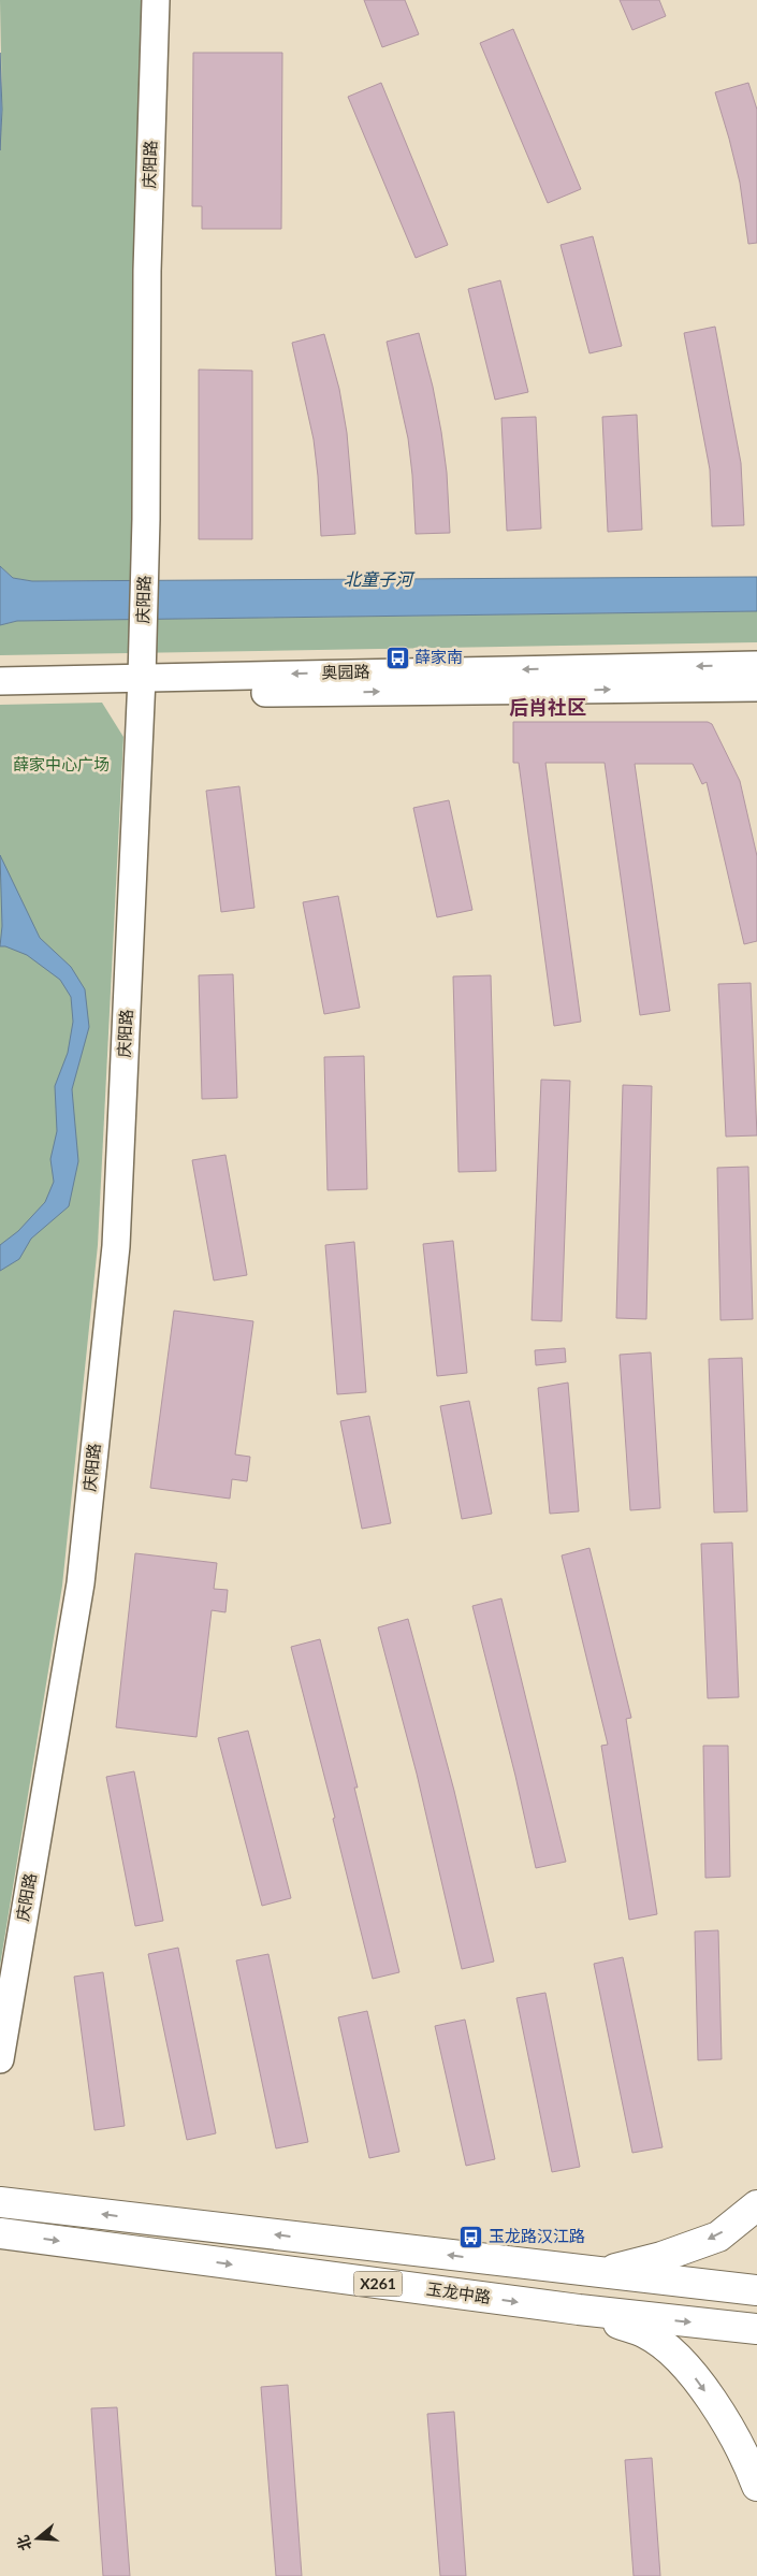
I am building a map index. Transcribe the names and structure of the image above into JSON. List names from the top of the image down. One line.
{"streets":{"main road":["X261","玉龙中路"],"street":["庆阳路","奥园路"]},"crossings":[["庆阳路","奥园路"]],"districts":["后肖社区"],"water":["北童子河"],"parks":["薛家中心广场"],"places":{"bus stop":["薛家南","玉龙路汉江路"]},"north":"left"}
